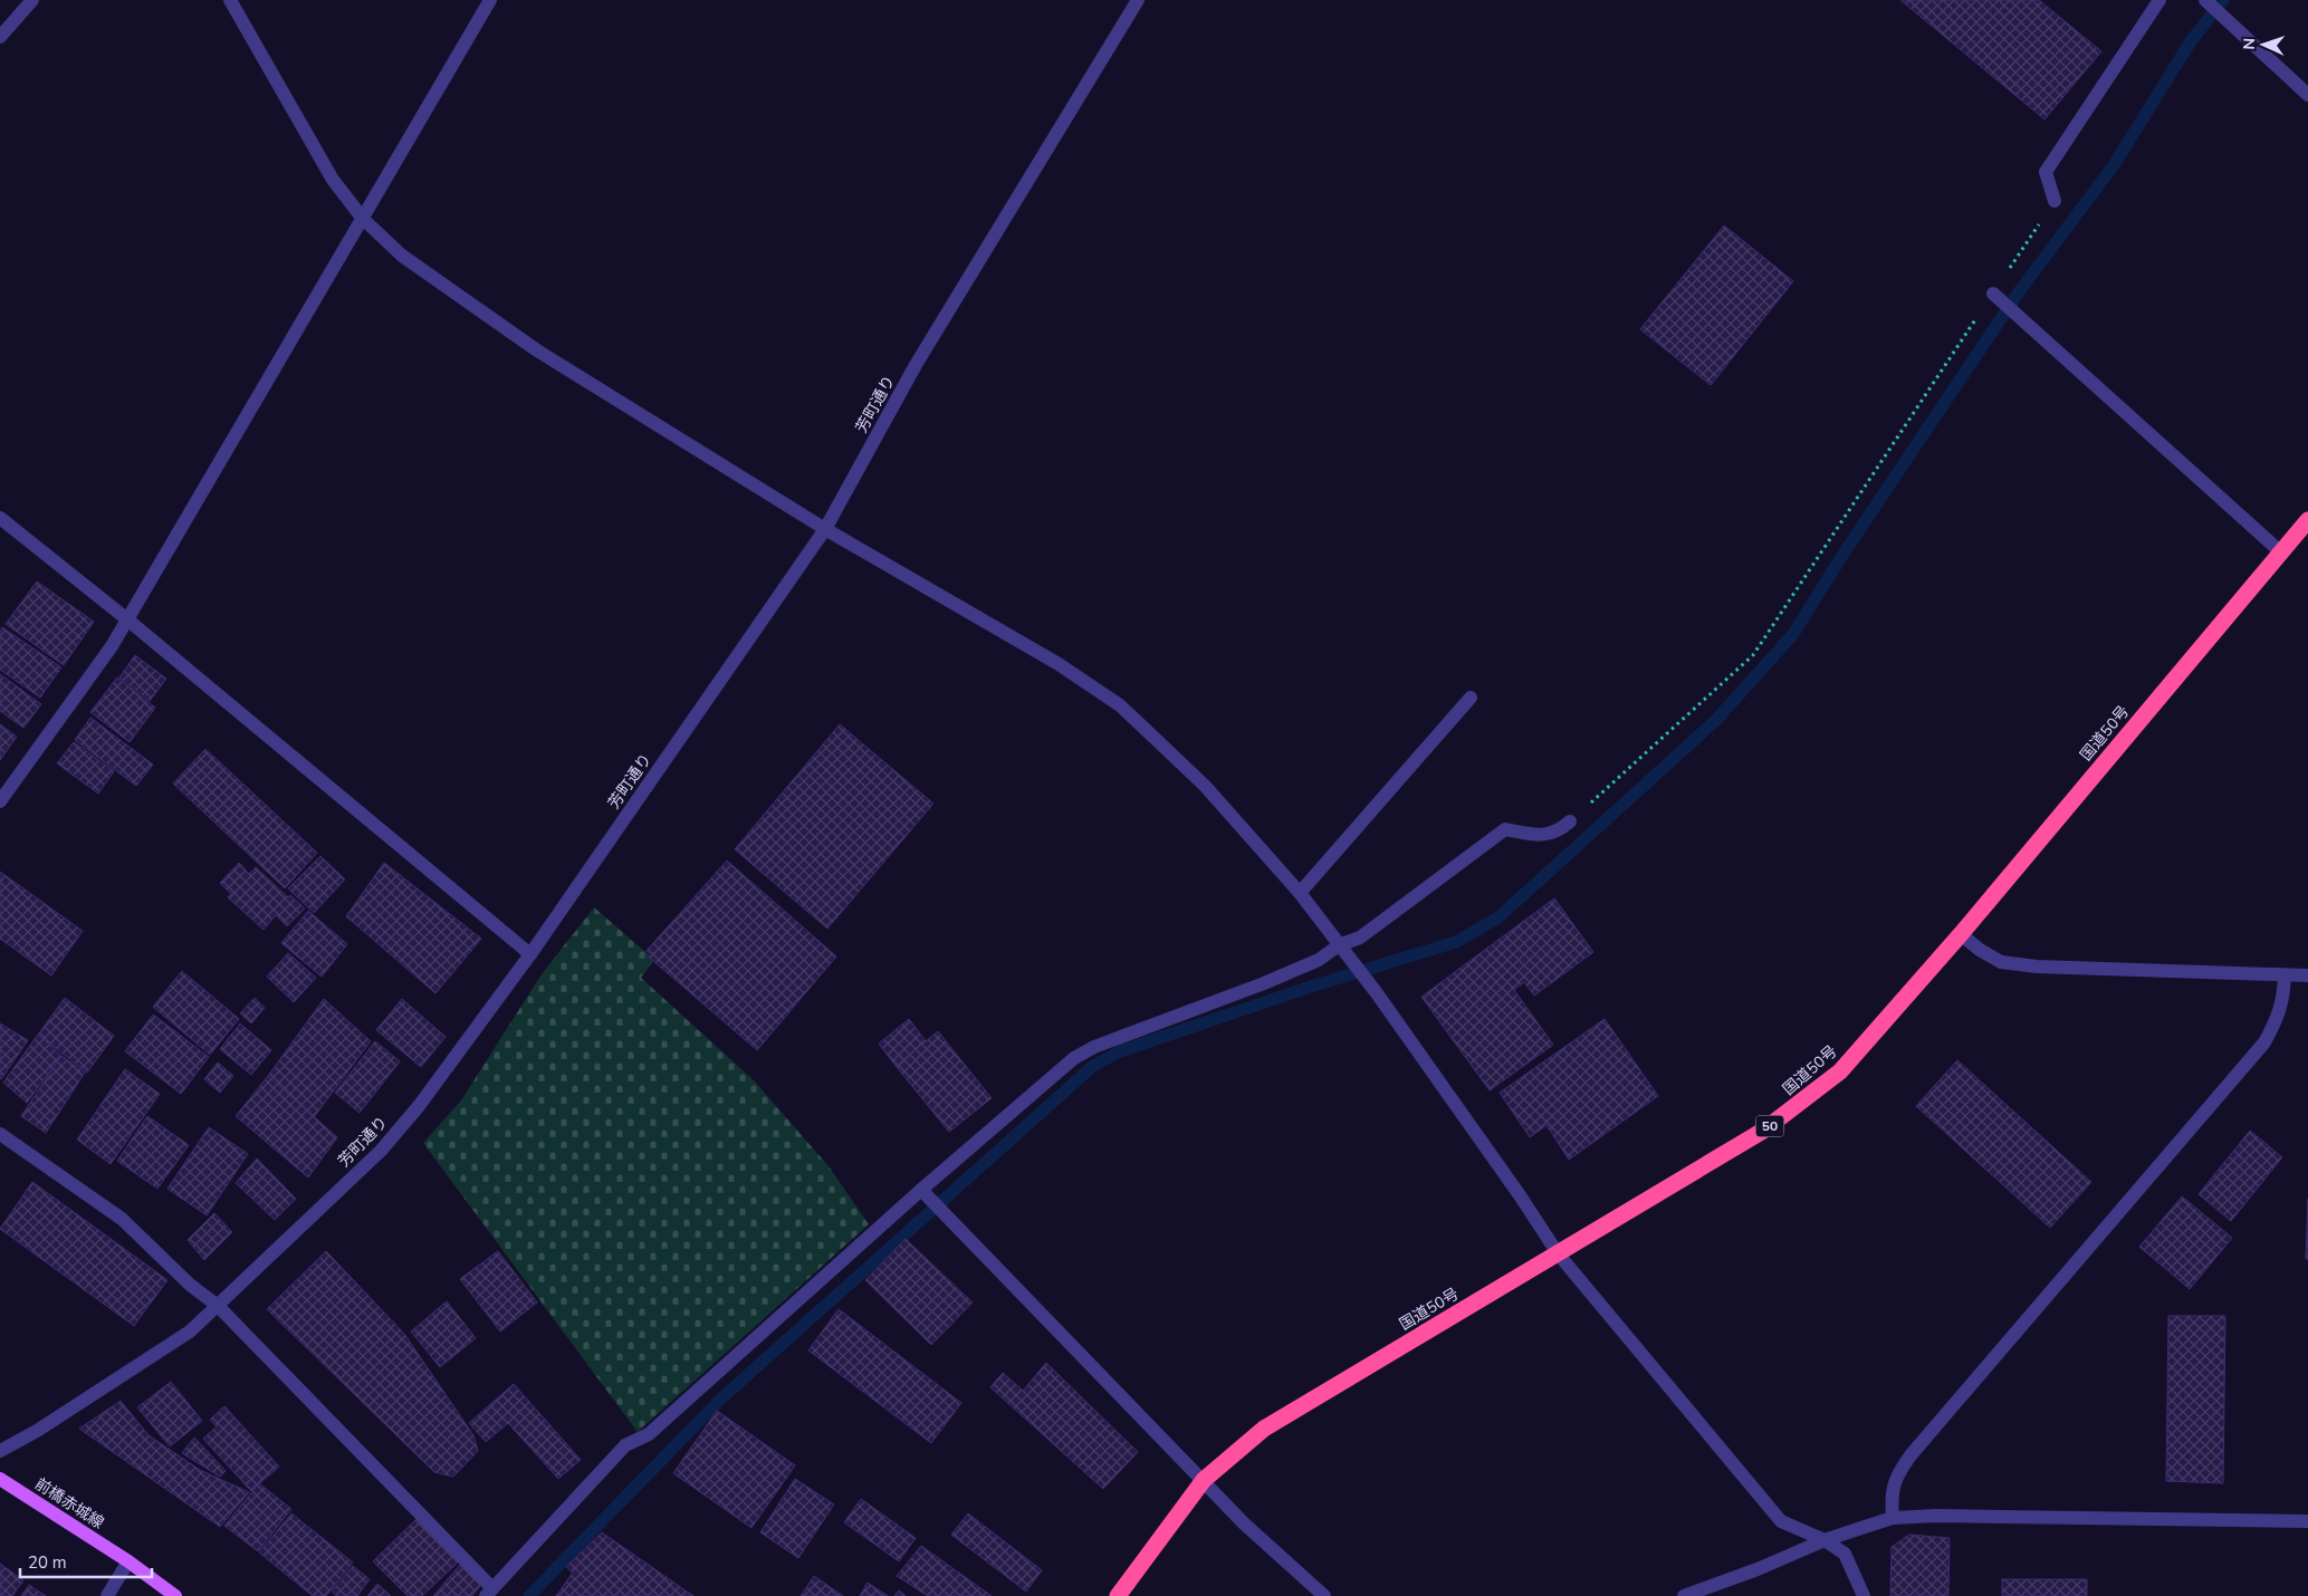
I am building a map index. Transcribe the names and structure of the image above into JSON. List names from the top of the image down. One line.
{"streets":{"highway":["国道50号","50"],"main road":["前橋赤城線"],"street":["芳町通り"]},"scale_bar":"20 m","north":"left"}
